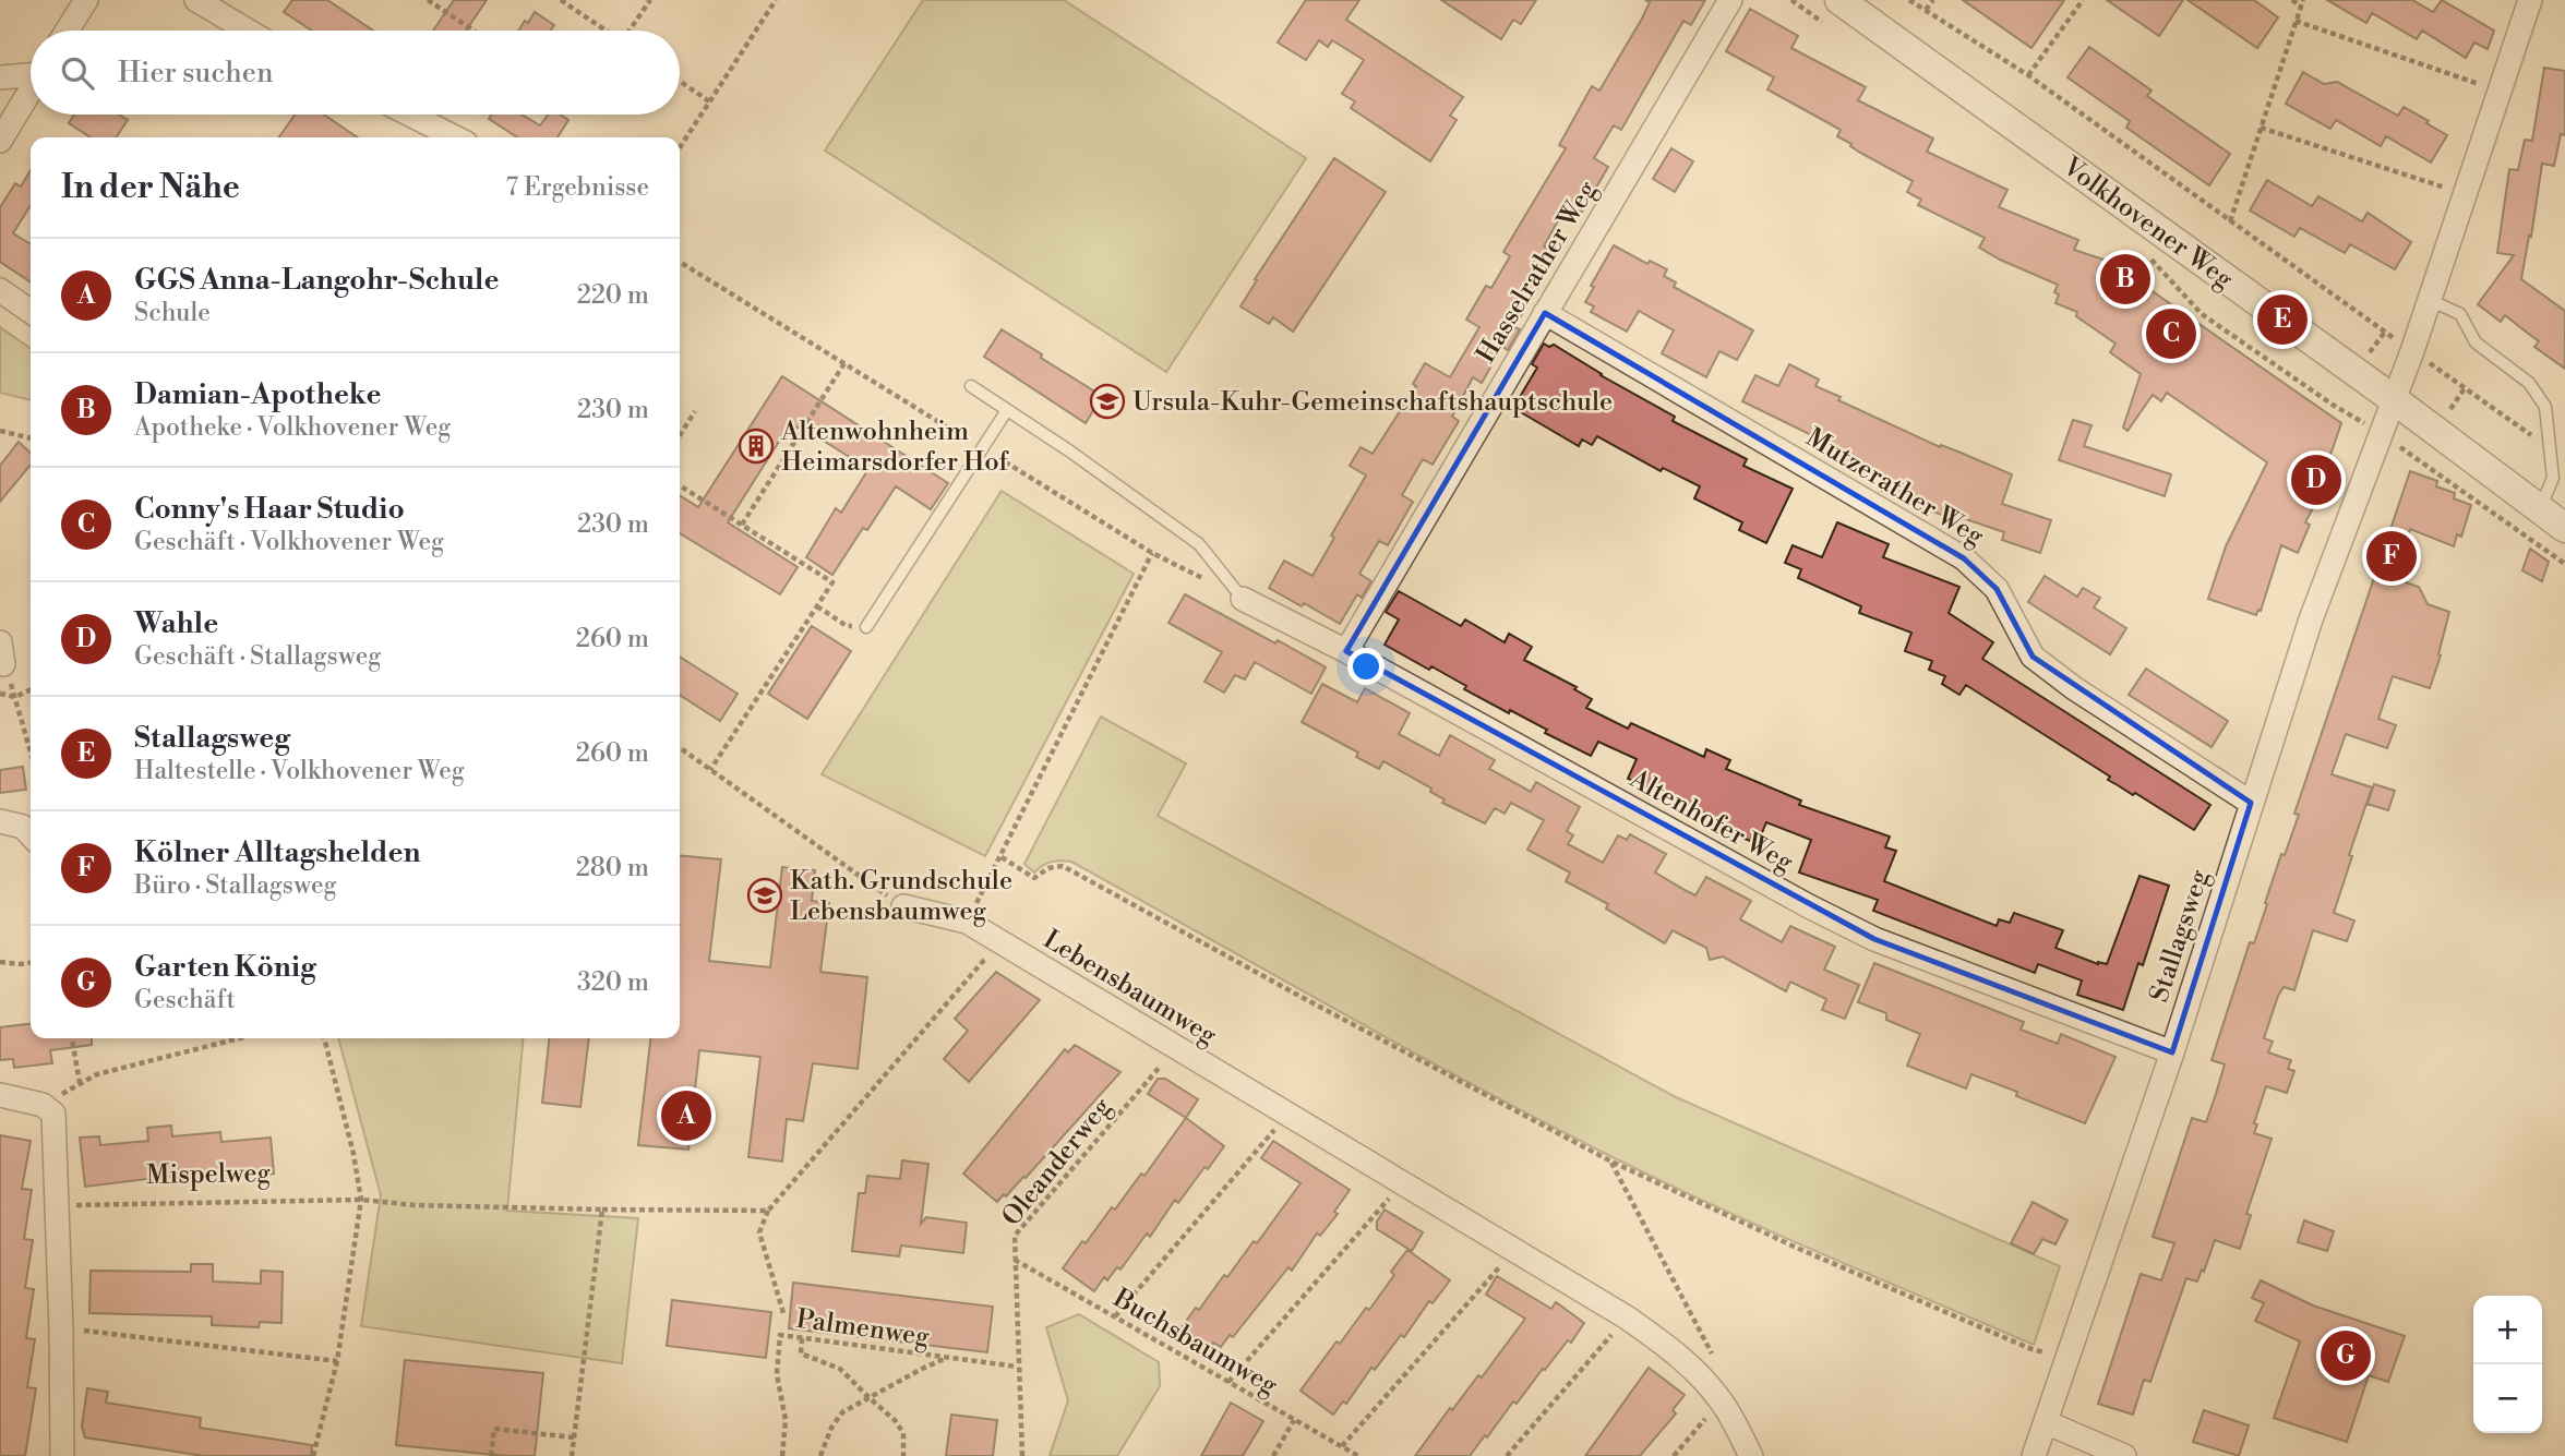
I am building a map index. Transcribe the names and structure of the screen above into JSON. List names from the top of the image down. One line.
{"streets":{"street":["Volkhovener Weg","Hasselrather Weg","Mutzerather Weg","Altenhofer Weg","Stallagsweg","Lebensbaumweg"],"path":["Oleanderweg","Mispelweg","Palmenweg","Buchsbaumweg"]},"crossings":[["Volkhovener Weg","Stallagsweg"],["Hasselrather Weg","Mutzerather Weg"],["Hasselrather Weg","Altenhofer Weg"],["Mutzerather Weg","Stallagsweg"],["Altenhofer Weg","Stallagsweg"],["Lebensbaumweg","Oleanderweg"],["Oleanderweg","Palmenweg"],["Oleanderweg","Buchsbaumweg"]],"places":{"school or university":["Ursula-Kuhr-Gemeinschaftshauptschule","Kath. Grundschule Lebensbaumweg"],"building":["Altenwohnheim Heimarsdorfer Hof"]},"page":{"search":"Hier suchen","heading":["In der Nähe","7 Ergebnisse"],"list":[{"mark":"A","name":"GGS Anna-Langohr-Schule","note":"Schule","value":"220 m"},{"mark":"B","name":"Damian-Apotheke","note":"Apotheke · Volkhovener Weg","value":"230 m"},{"mark":"C","name":"Conny's Haar Studio","note":"Geschäft · Volkhovener Weg","value":"230 m"},{"mark":"D","name":"Wahle","note":"Geschäft · Stallagsweg","value":"260 m"},{"mark":"E","name":"Stallagsweg","note":"Haltestelle · Volkhovener Weg","value":"260 m"},{"mark":"F","name":"Kölner Alltagshelden","note":"Büro · Stallagsweg","value":"280 m"},{"mark":"G","name":"Garten König","note":"Geschäft","value":"320 m"}],"pins":["B","E","C","D","F","A","G"],"map_buttons":["+","−"]}}
